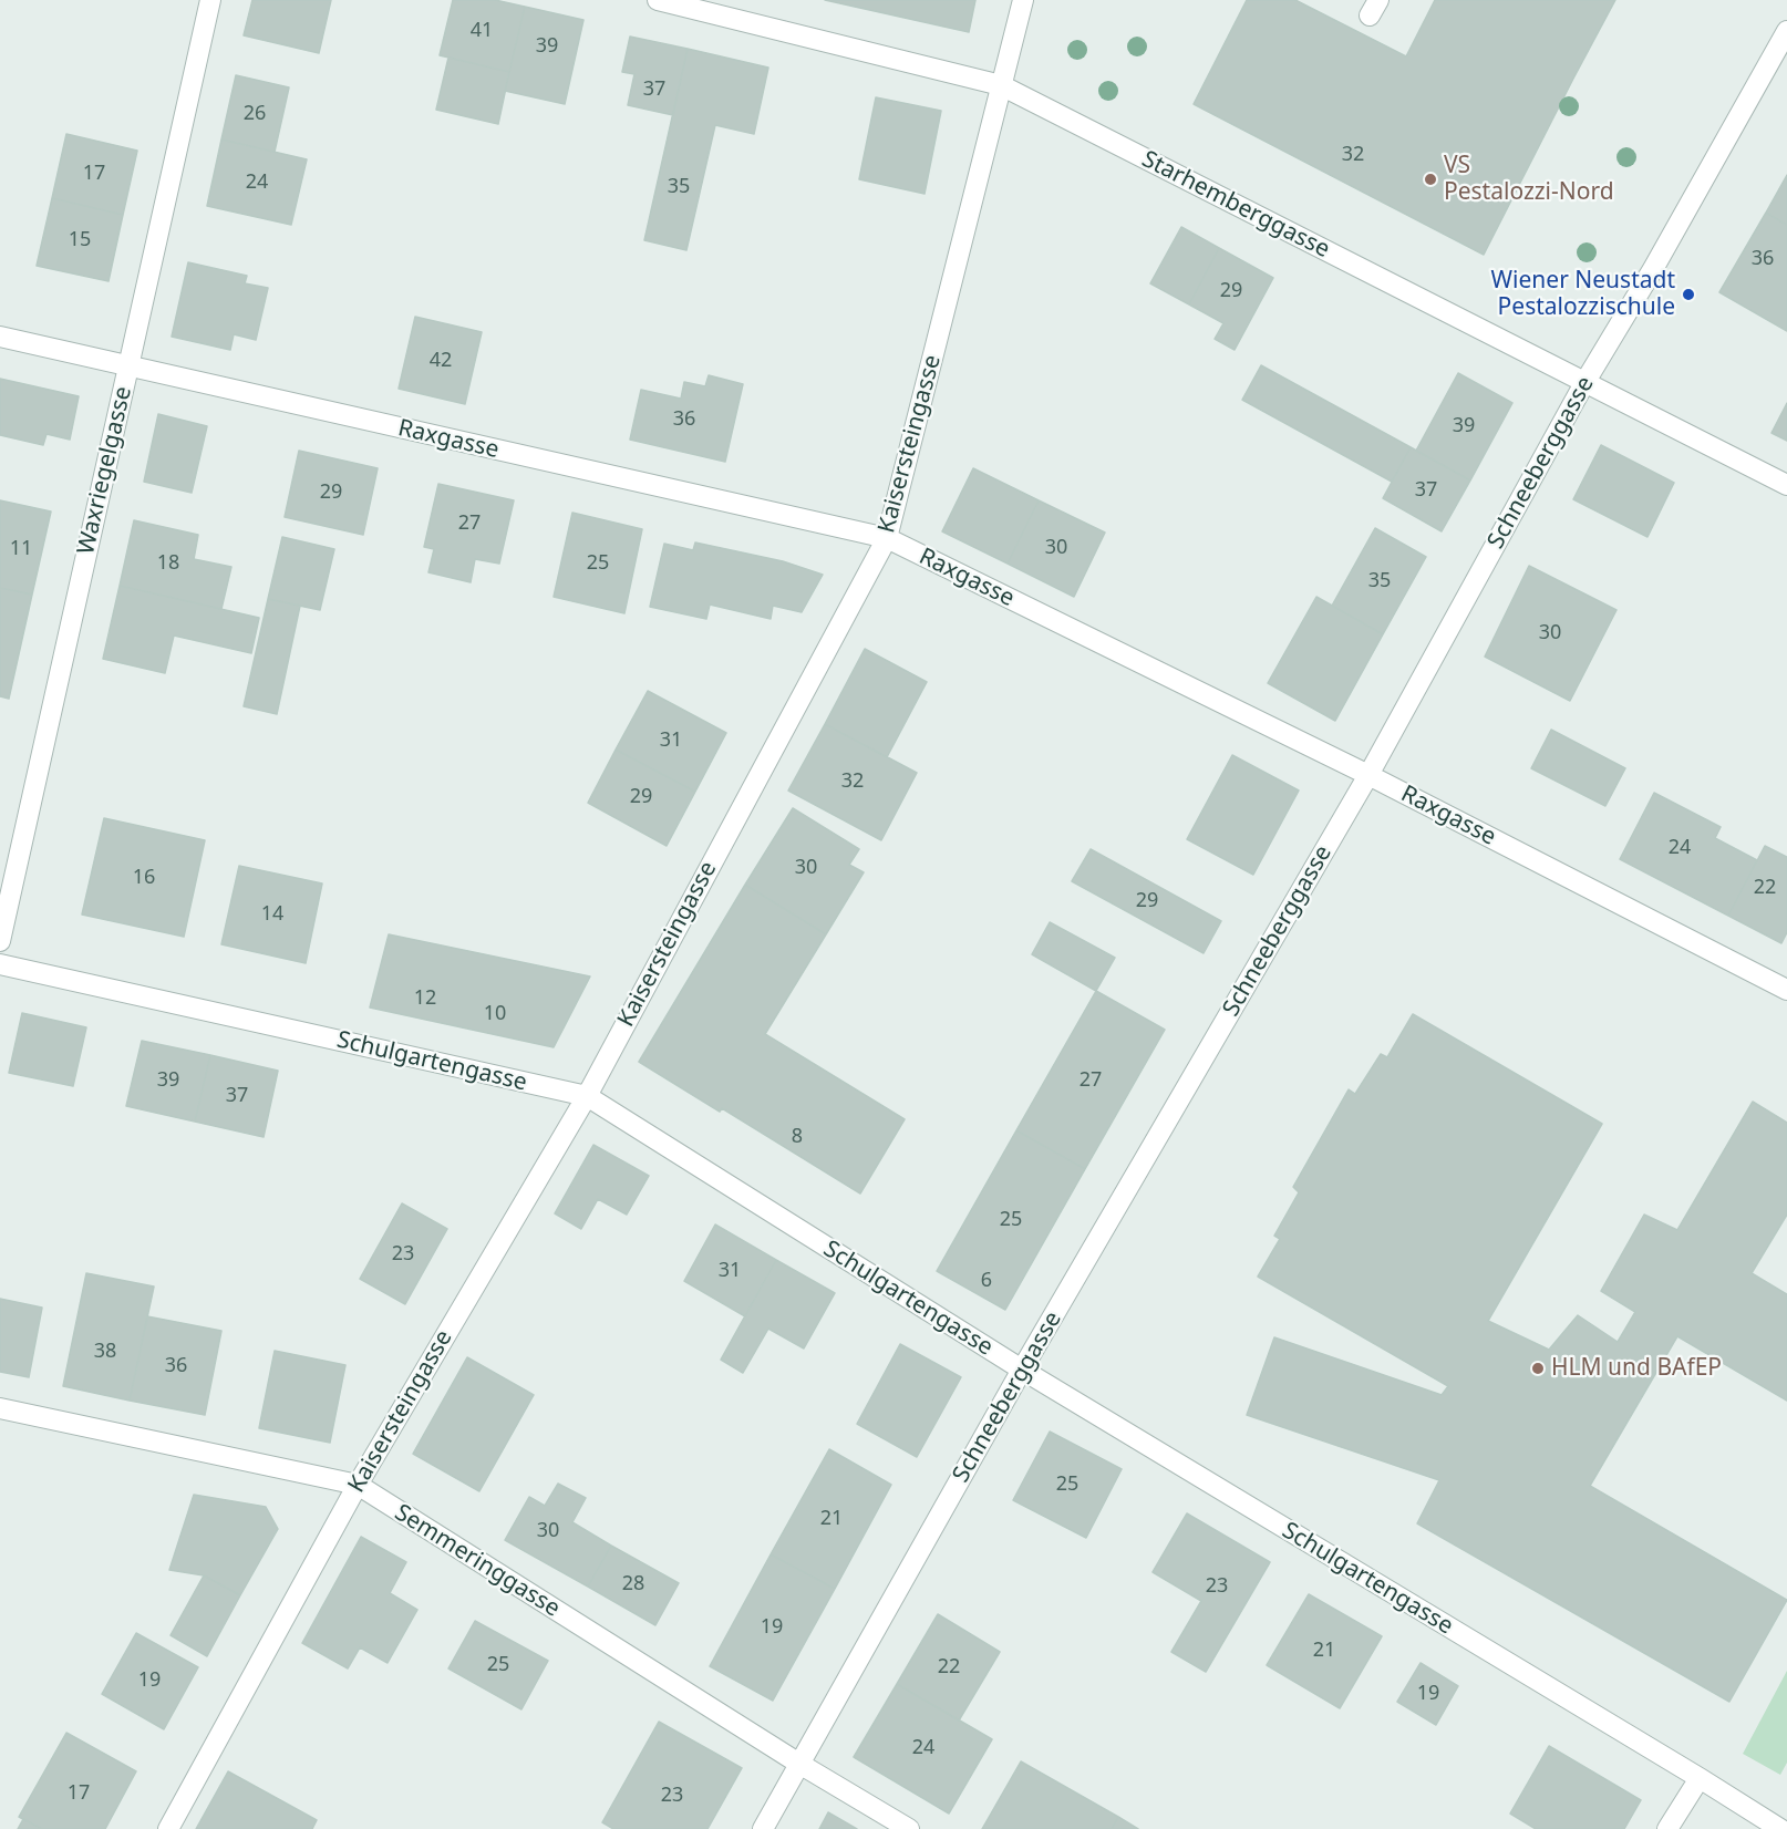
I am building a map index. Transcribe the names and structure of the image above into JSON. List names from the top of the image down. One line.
{"streets":{"street":["Starhemberggasse","Raxgasse","Kaisersteingasse","Schneeberggasse","Waxriegelgasse","Schulgartengasse","Semmeringgasse"]},"crossings":[["Starhemberggasse","Kaisersteingasse"],["Starhemberggasse","Schneeberggasse"],["Raxgasse","Kaisersteingasse"],["Raxgasse","Schneeberggasse"],["Raxgasse","Waxriegelgasse"],["Kaisersteingasse","Schulgartengasse"],["Kaisersteingasse","Semmeringgasse"],["Schneeberggasse","Schulgartengasse"],["Schneeberggasse","Semmeringgasse"]],"places":["VS Pestalozzi-Nord","Wiener Neustadt Pestalozzischule","HLM und BAfEP"],"house_numbers":["41","39","37","26","32","17","24","35","15","36","29","42","36","39","37","29","27","30","11","18","25","35","30","31","32","29","24","30","16","22","29","14","12","10","39","27","37","8","25","23","31","6","38","36","25","21","30","28","23","19","21","25","22","19","19","24","17","23"]}
